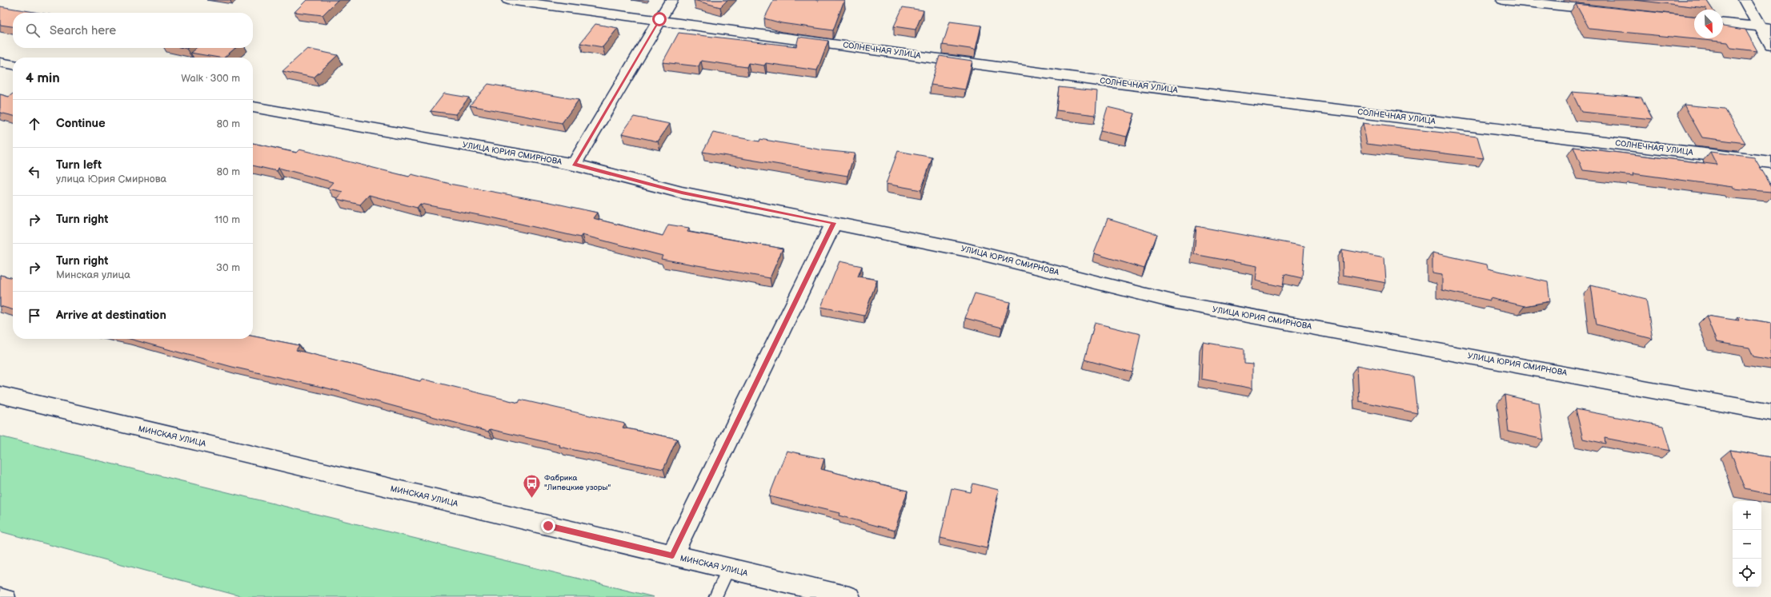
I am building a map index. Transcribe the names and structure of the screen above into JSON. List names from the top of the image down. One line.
{"streets":{"street":["СОЛНЕЧНАЯ УЛИЦА","УЛИЦА ЮРИЯ СМИРНОВА","МИНСКАЯ УЛИЦА"]},"places":{"bus stop":["Фабрика \"Липецкие узоры\""]},"north":"bottom right","page":{"search":"Search here","heading":["4 min","Walk · 300 m"],"list":[["Continue","80 m"],["Turn left","улица Юрия Смирнова","80 m"],["Turn right","110 m"],["Turn right","Минская улица","30 m"],"Arrive at destination"],"map_buttons":["+","−"]}}
